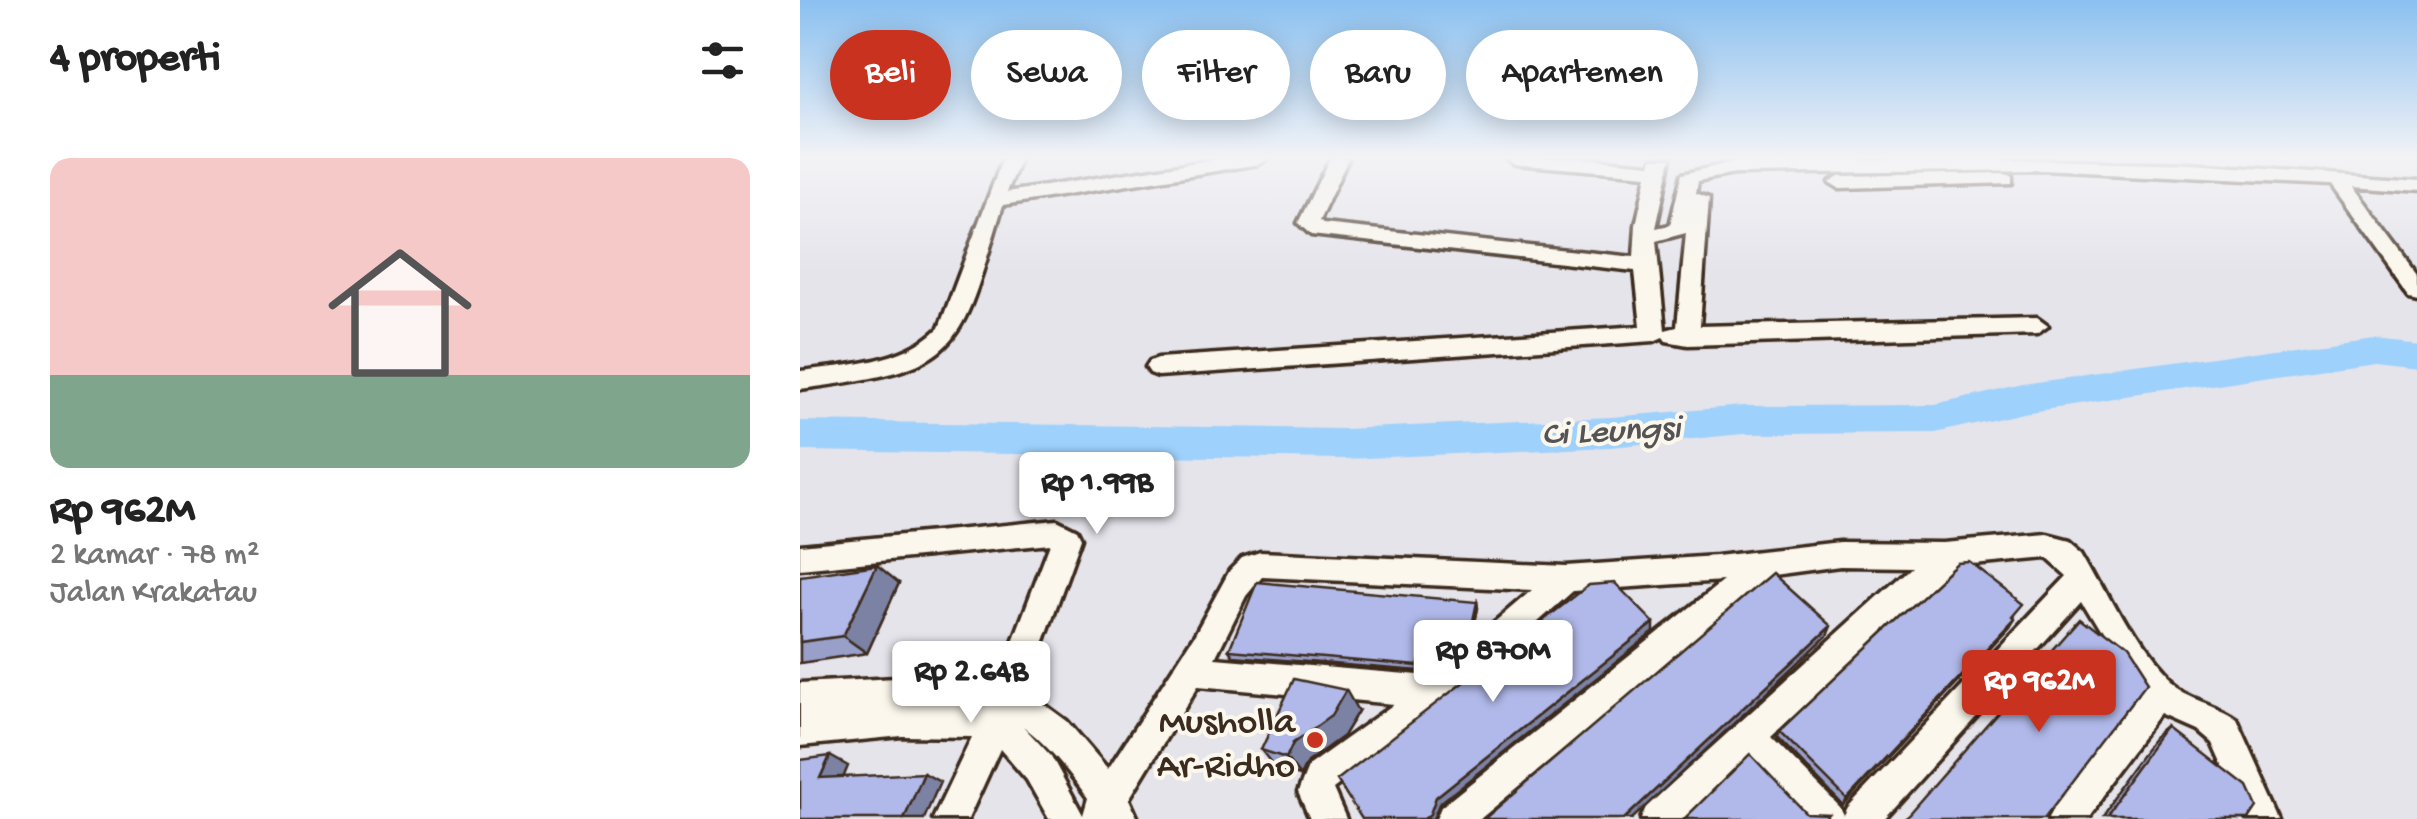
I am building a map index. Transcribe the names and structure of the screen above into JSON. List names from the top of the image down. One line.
{"water":["Ci Leungsi"],"places":["Musholla Ar-Ridho"],"page":{"heading":"4 properti","chip":["Beli","Sewa","Filter","Baru","Apartemen"],"list":[{"name":"Rp 962M","note":"2 kamar · 78 m² · Jalan Krakatau"}],"price":["Rp 1.99B","Rp 870M","Rp 2.64B","Rp 962M"]}}
